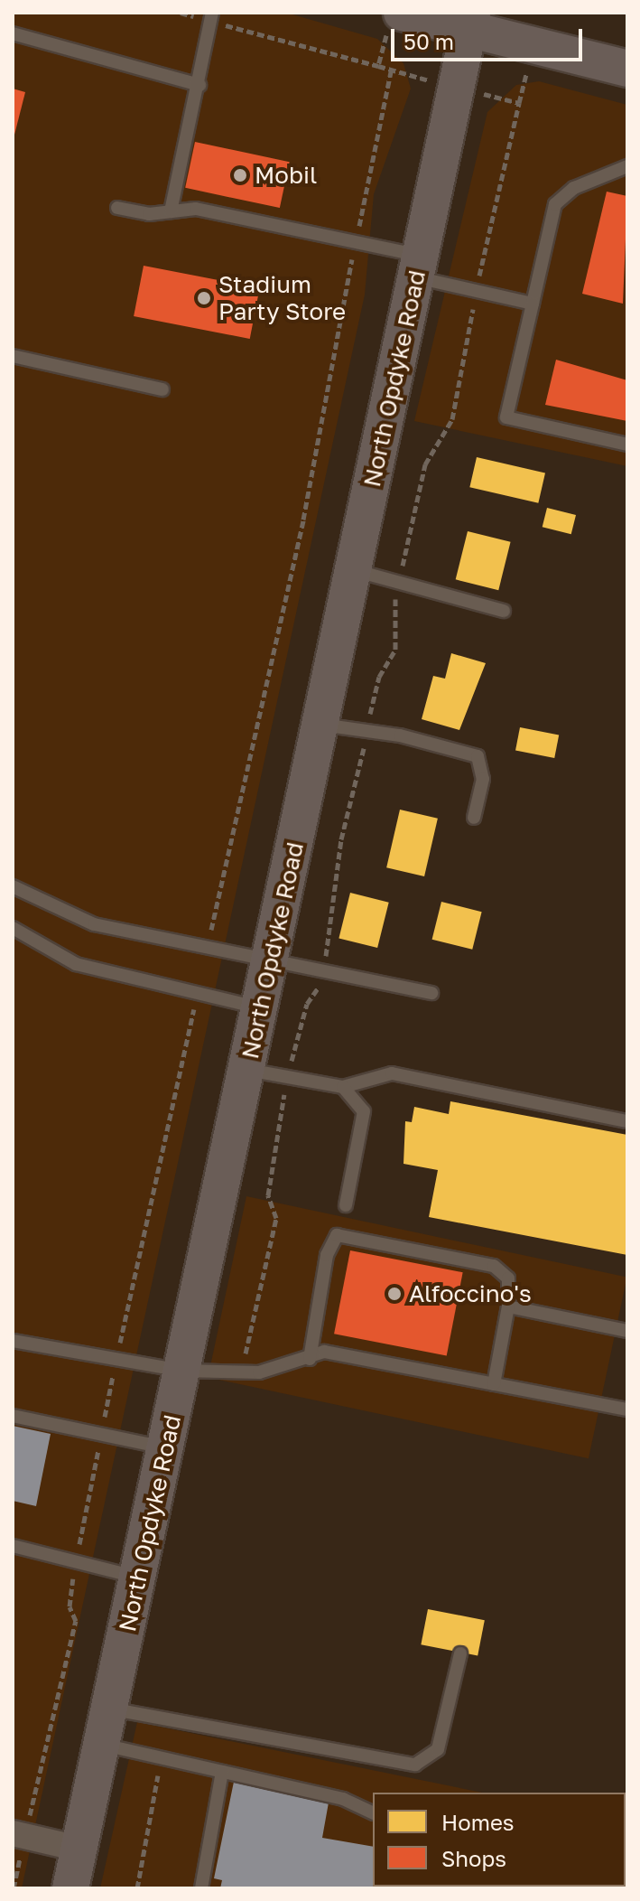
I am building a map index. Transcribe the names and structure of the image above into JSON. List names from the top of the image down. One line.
{"streets":{"main road":["North Opdyke Road"]},"places":["Mobil","Stadium Party Store","Alfoccino's"],"legend":["Homes","Shops"],"scale_bar":"50 m"}
